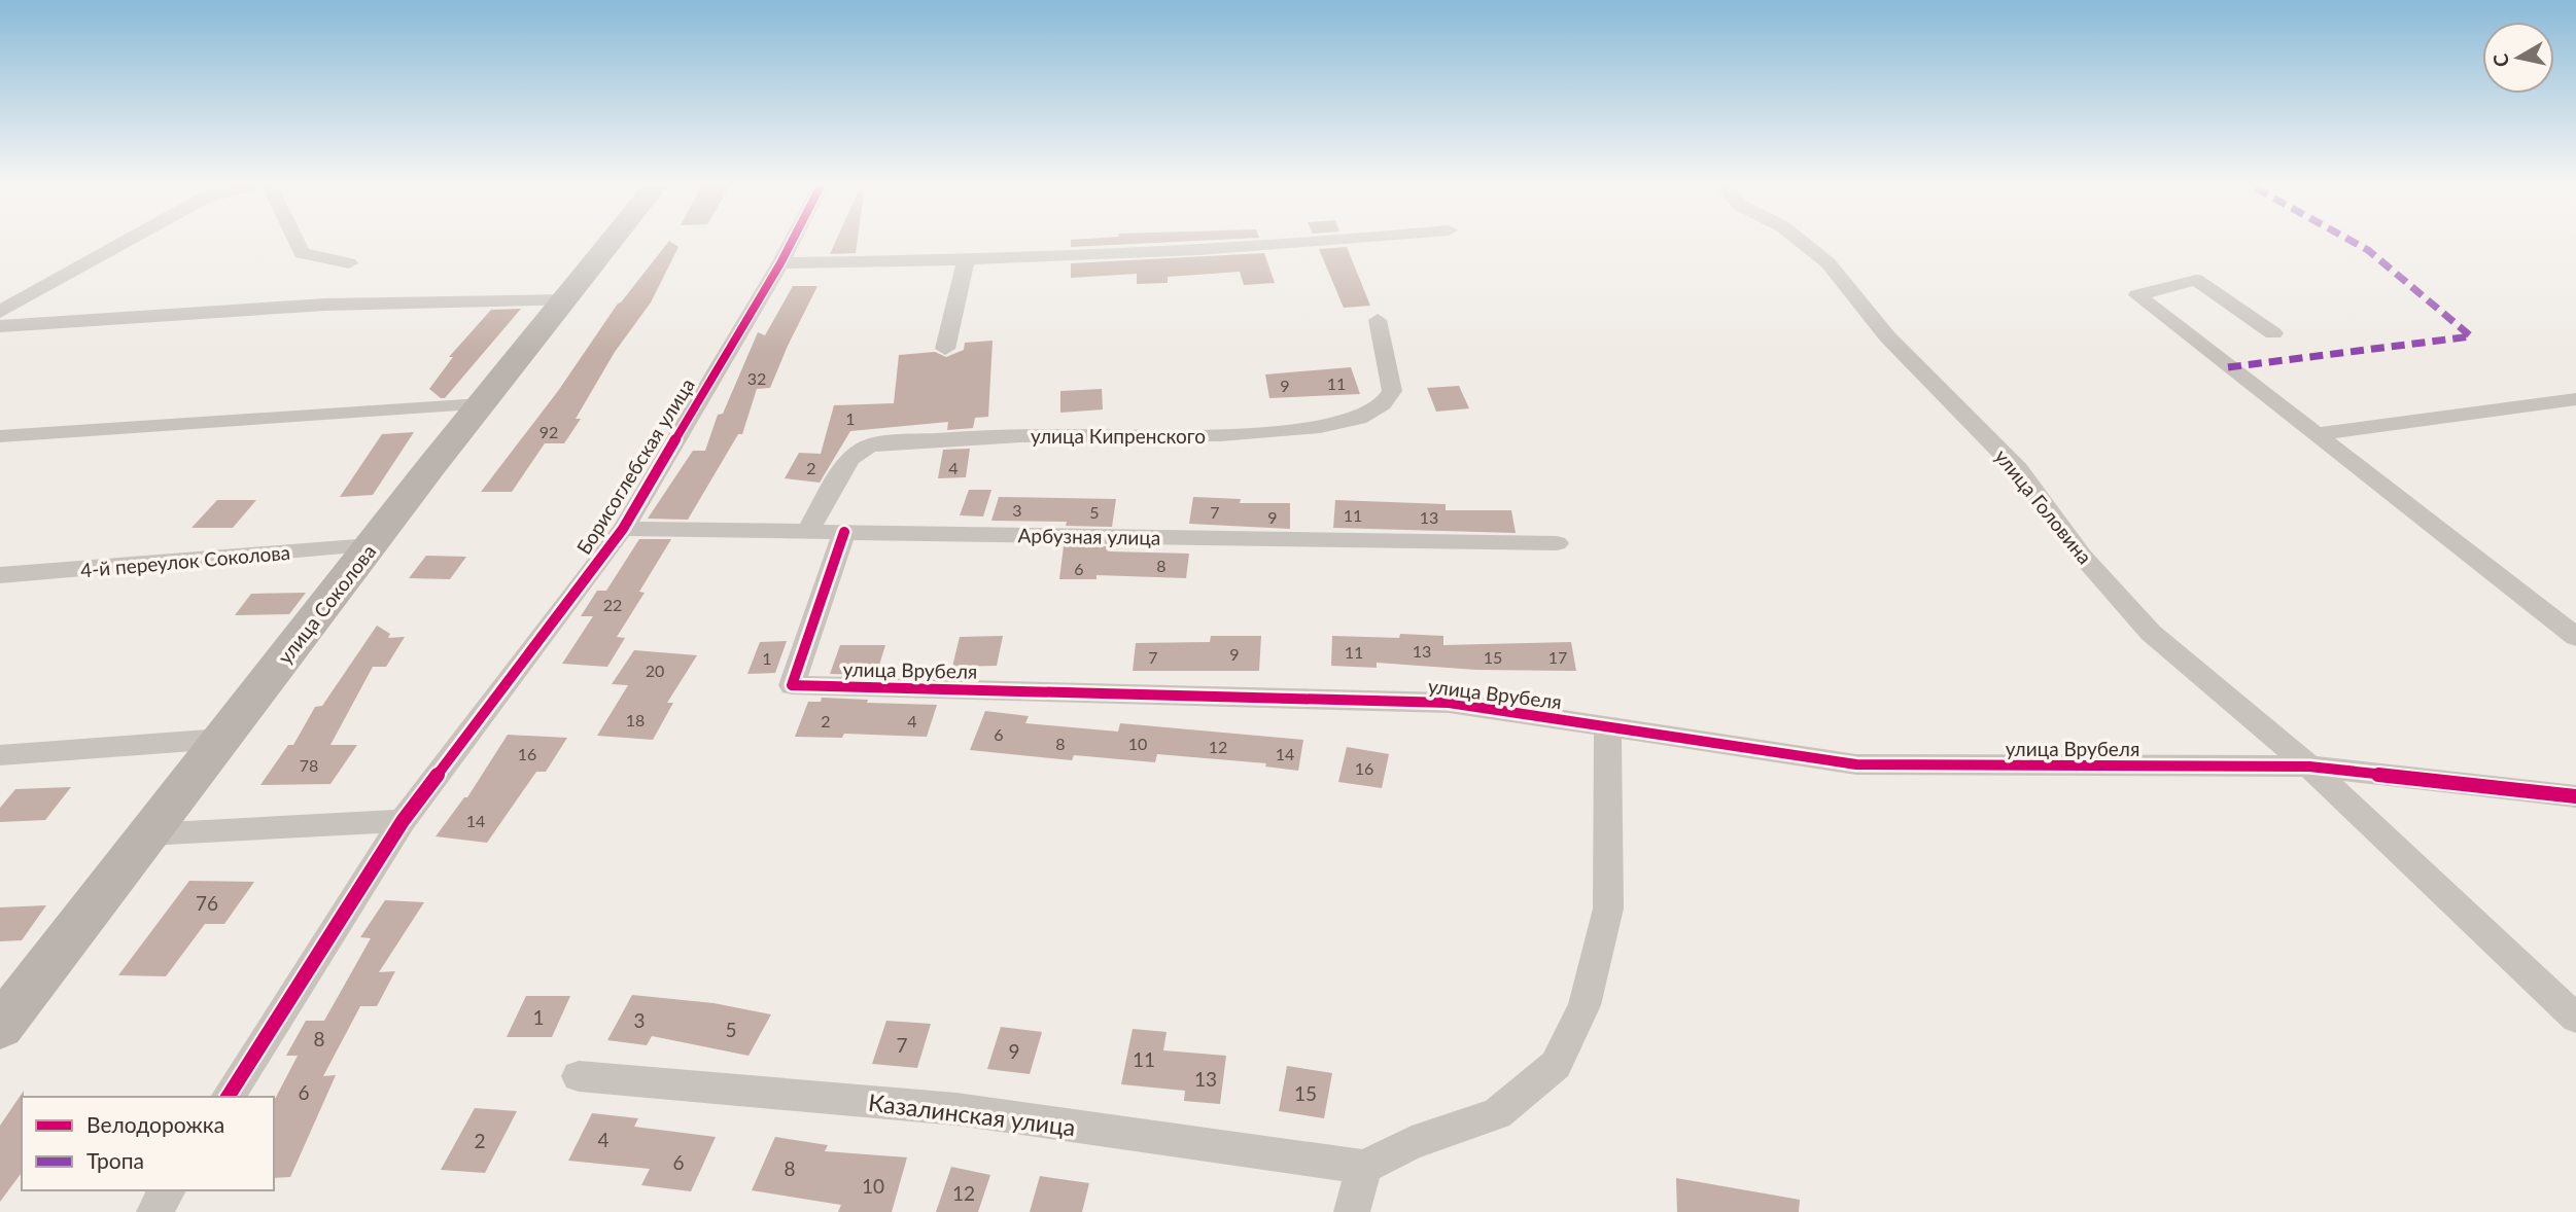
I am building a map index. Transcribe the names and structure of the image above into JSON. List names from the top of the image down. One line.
{"streets":{"main road":["улица Соколова"],"street":["улица Кипренского","Борисоглебская улица","улица Головина","Арбузная улица","4-й переулок Соколова","улица Врубеля","Казалинская улица"]},"crossings":[["улица Кипренского","Арбузная улица"],["Борисоглебская улица","Арбузная улица"],["улица Головина","улица Врубеля"],["Арбузная улица","улица Врубеля"],["4-й переулок Соколова","улица Соколова"]],"house_numbers":["32","11","9","1","92","2","4","3","5","7","11","9","13","8","6","22","13","11","9","7","15","17","1","20","18","2","4","6","8","10","12","16","14","78","16","14","76","1","3","5","8","7","9","11","13","6","15","4","2","6","8","10","12"],"legend":["Велодорожка","Тропа"],"north":"left"}
